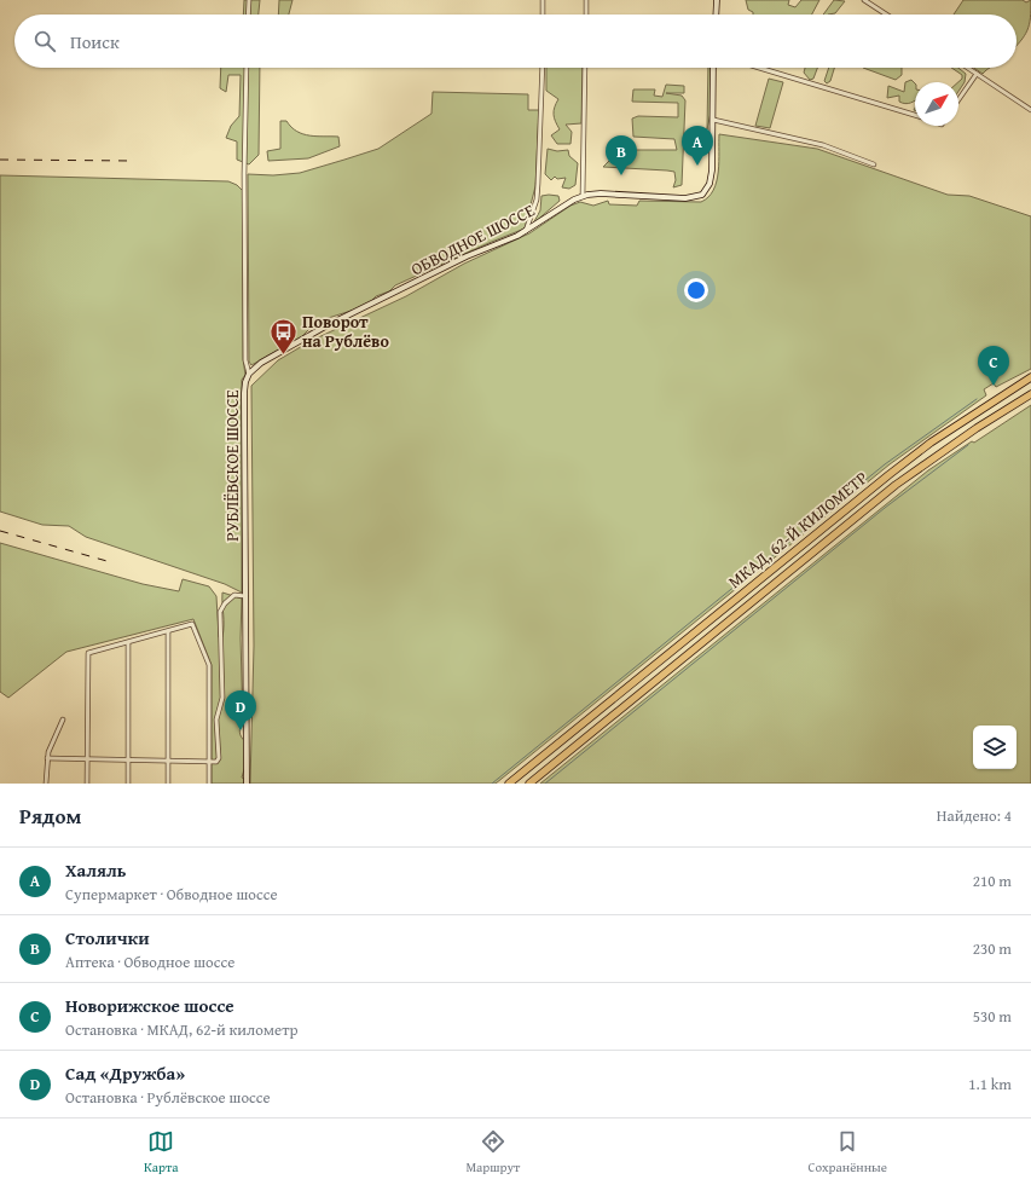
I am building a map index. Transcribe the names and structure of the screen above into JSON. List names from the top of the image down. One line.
{"streets":{"highway":["МКАД, 62-Й КИЛОМЕТР"],"street":["ОБВОДНОЕ ШОССЕ","РУБЛЁВСКОЕ ШОССЕ"]},"crossings":[["ОБВОДНОЕ ШОССЕ","РУБЛЁВСКОЕ ШОССЕ"]],"places":{"bus stop":["Поворот на Рублёво"]},"north":"top right","page":{"search":"Поиск","pins":["A","B","C","D"],"heading":["Рядом","Найдено: 4"],"list":[{"mark":"A","name":"Халяль","note":"Супермаркет · Обводное шоссе","value":"210 m"},{"mark":"B","name":"Столички","note":"Аптека · Обводное шоссе","value":"230 m"},{"mark":"C","name":"Новорижское шоссе","note":"Остановка · МКАД, 62-й километр","value":"530 m"},{"mark":"D","name":"Сад «Дружба»","note":"Остановка · Рублёвское шоссе","value":"1.1 km"}],"nav":["Карта","Маршрут","Сохранённые"]}}
